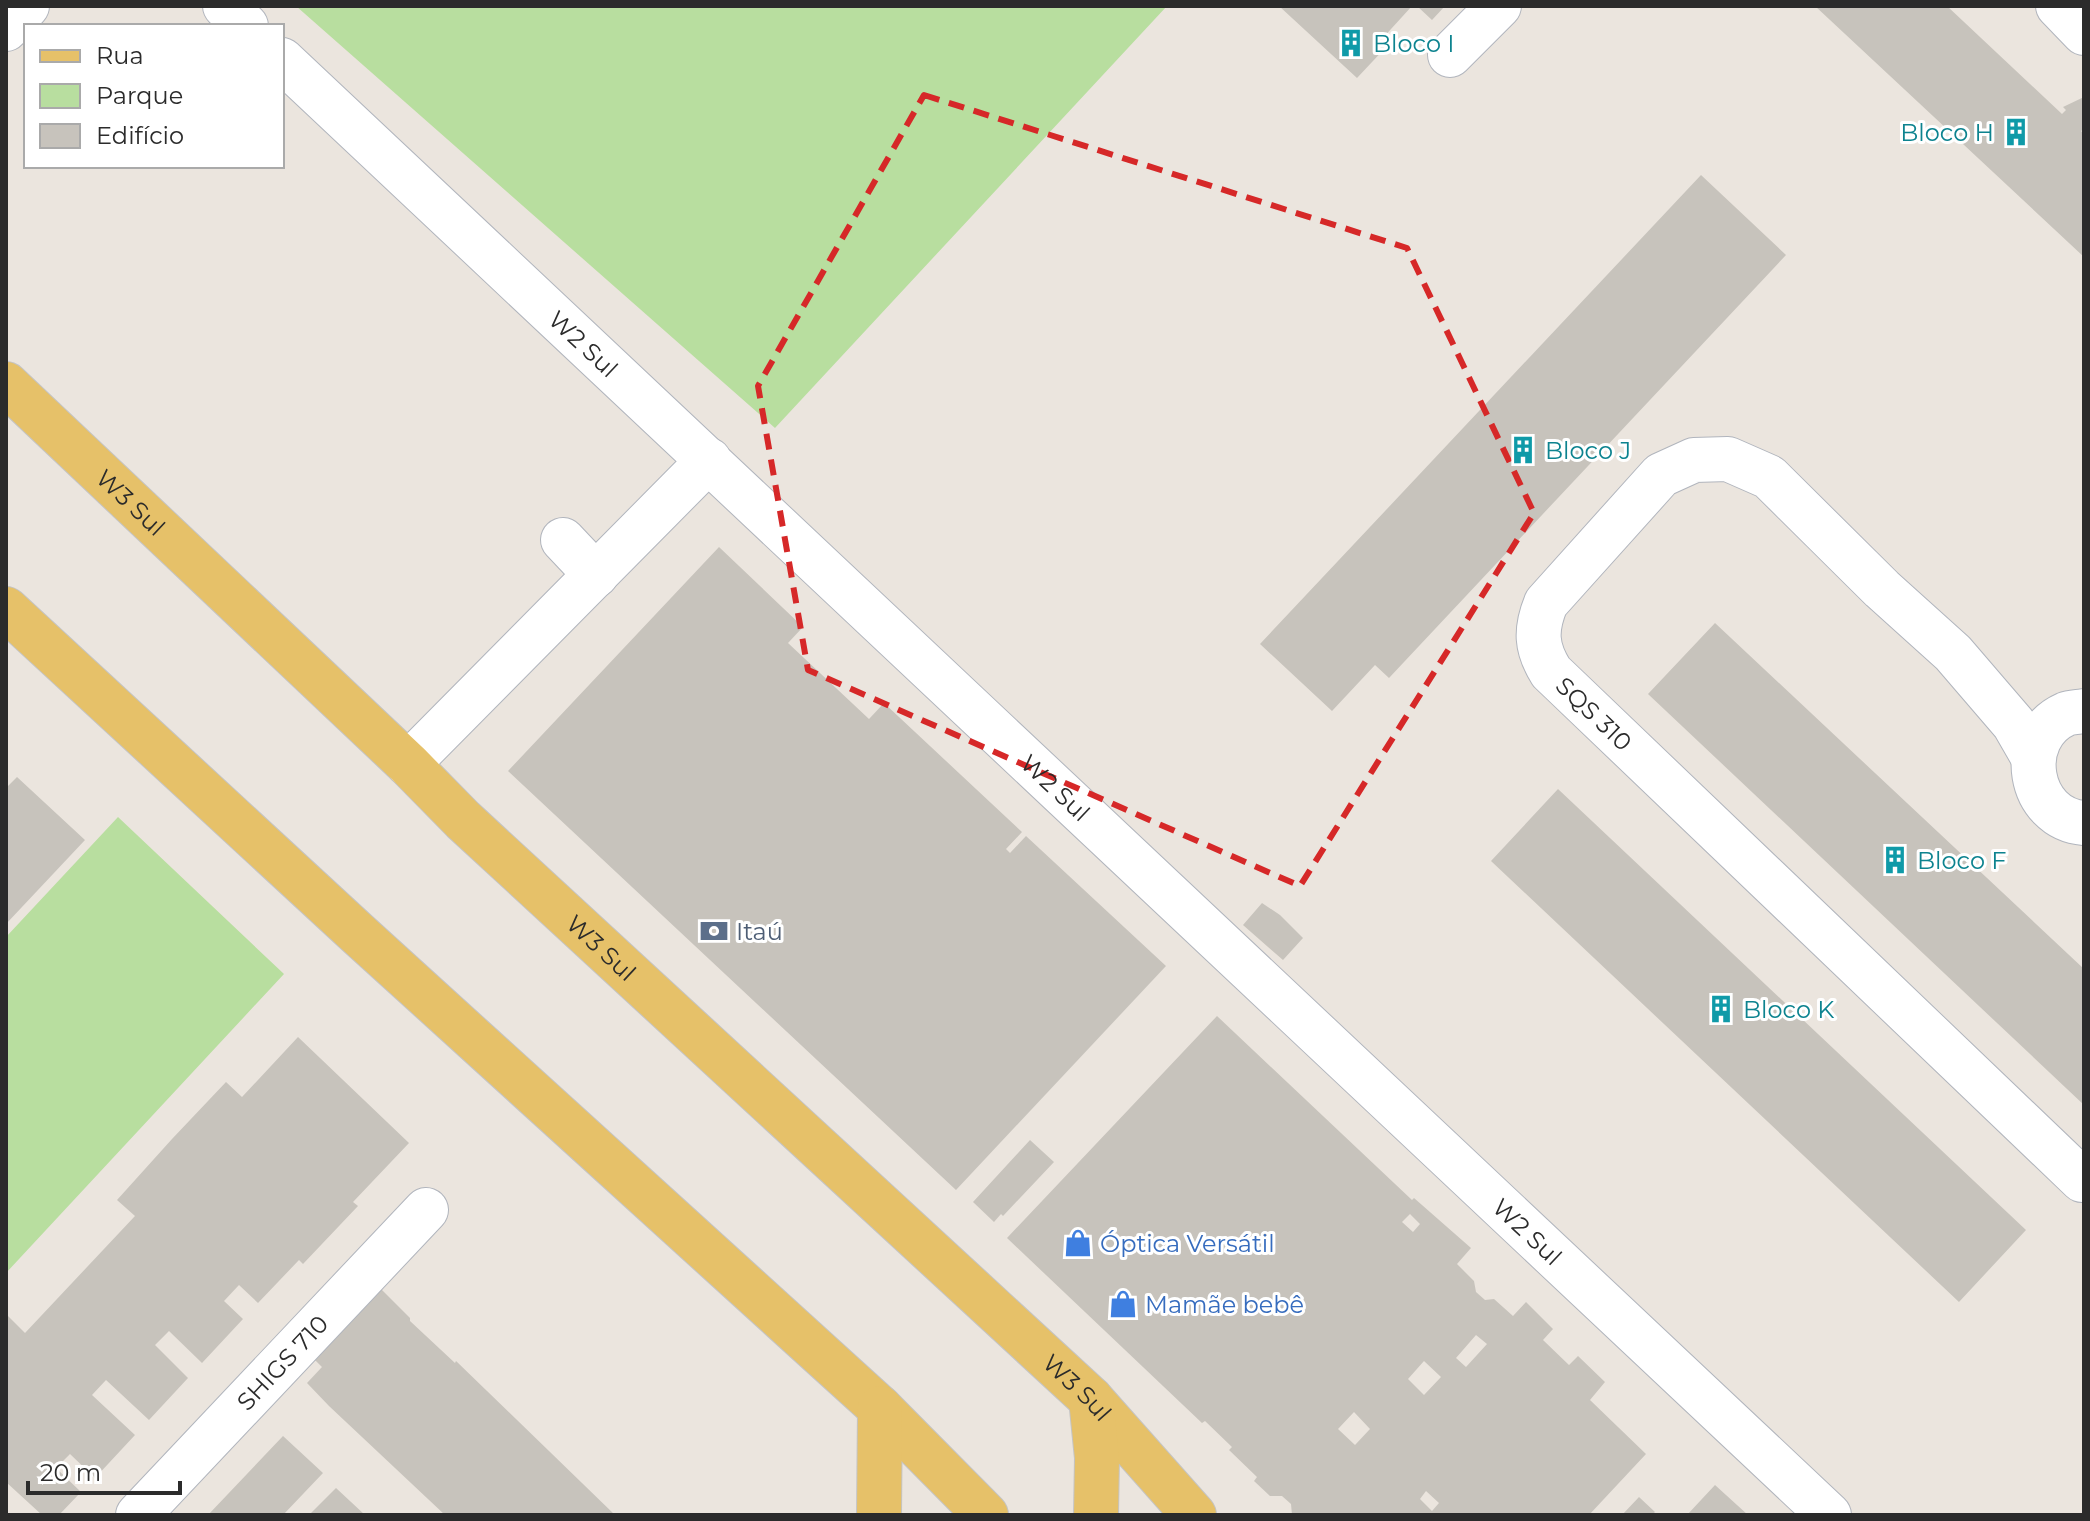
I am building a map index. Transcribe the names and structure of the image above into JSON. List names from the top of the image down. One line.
{"streets":{"main road":["W3 Sul"],"street":["W2 Sul","SQS 310","SHIGS 710"]},"places":{"building":["Bloco I","Bloco H","Bloco J","Bloco F","Bloco K"],"bank":["Itaú"],"shop":["Óptica Versátil","Mamãe bebê"]},"legend":["Rua","Parque","Edifício"],"scale_bar":"20 m"}
